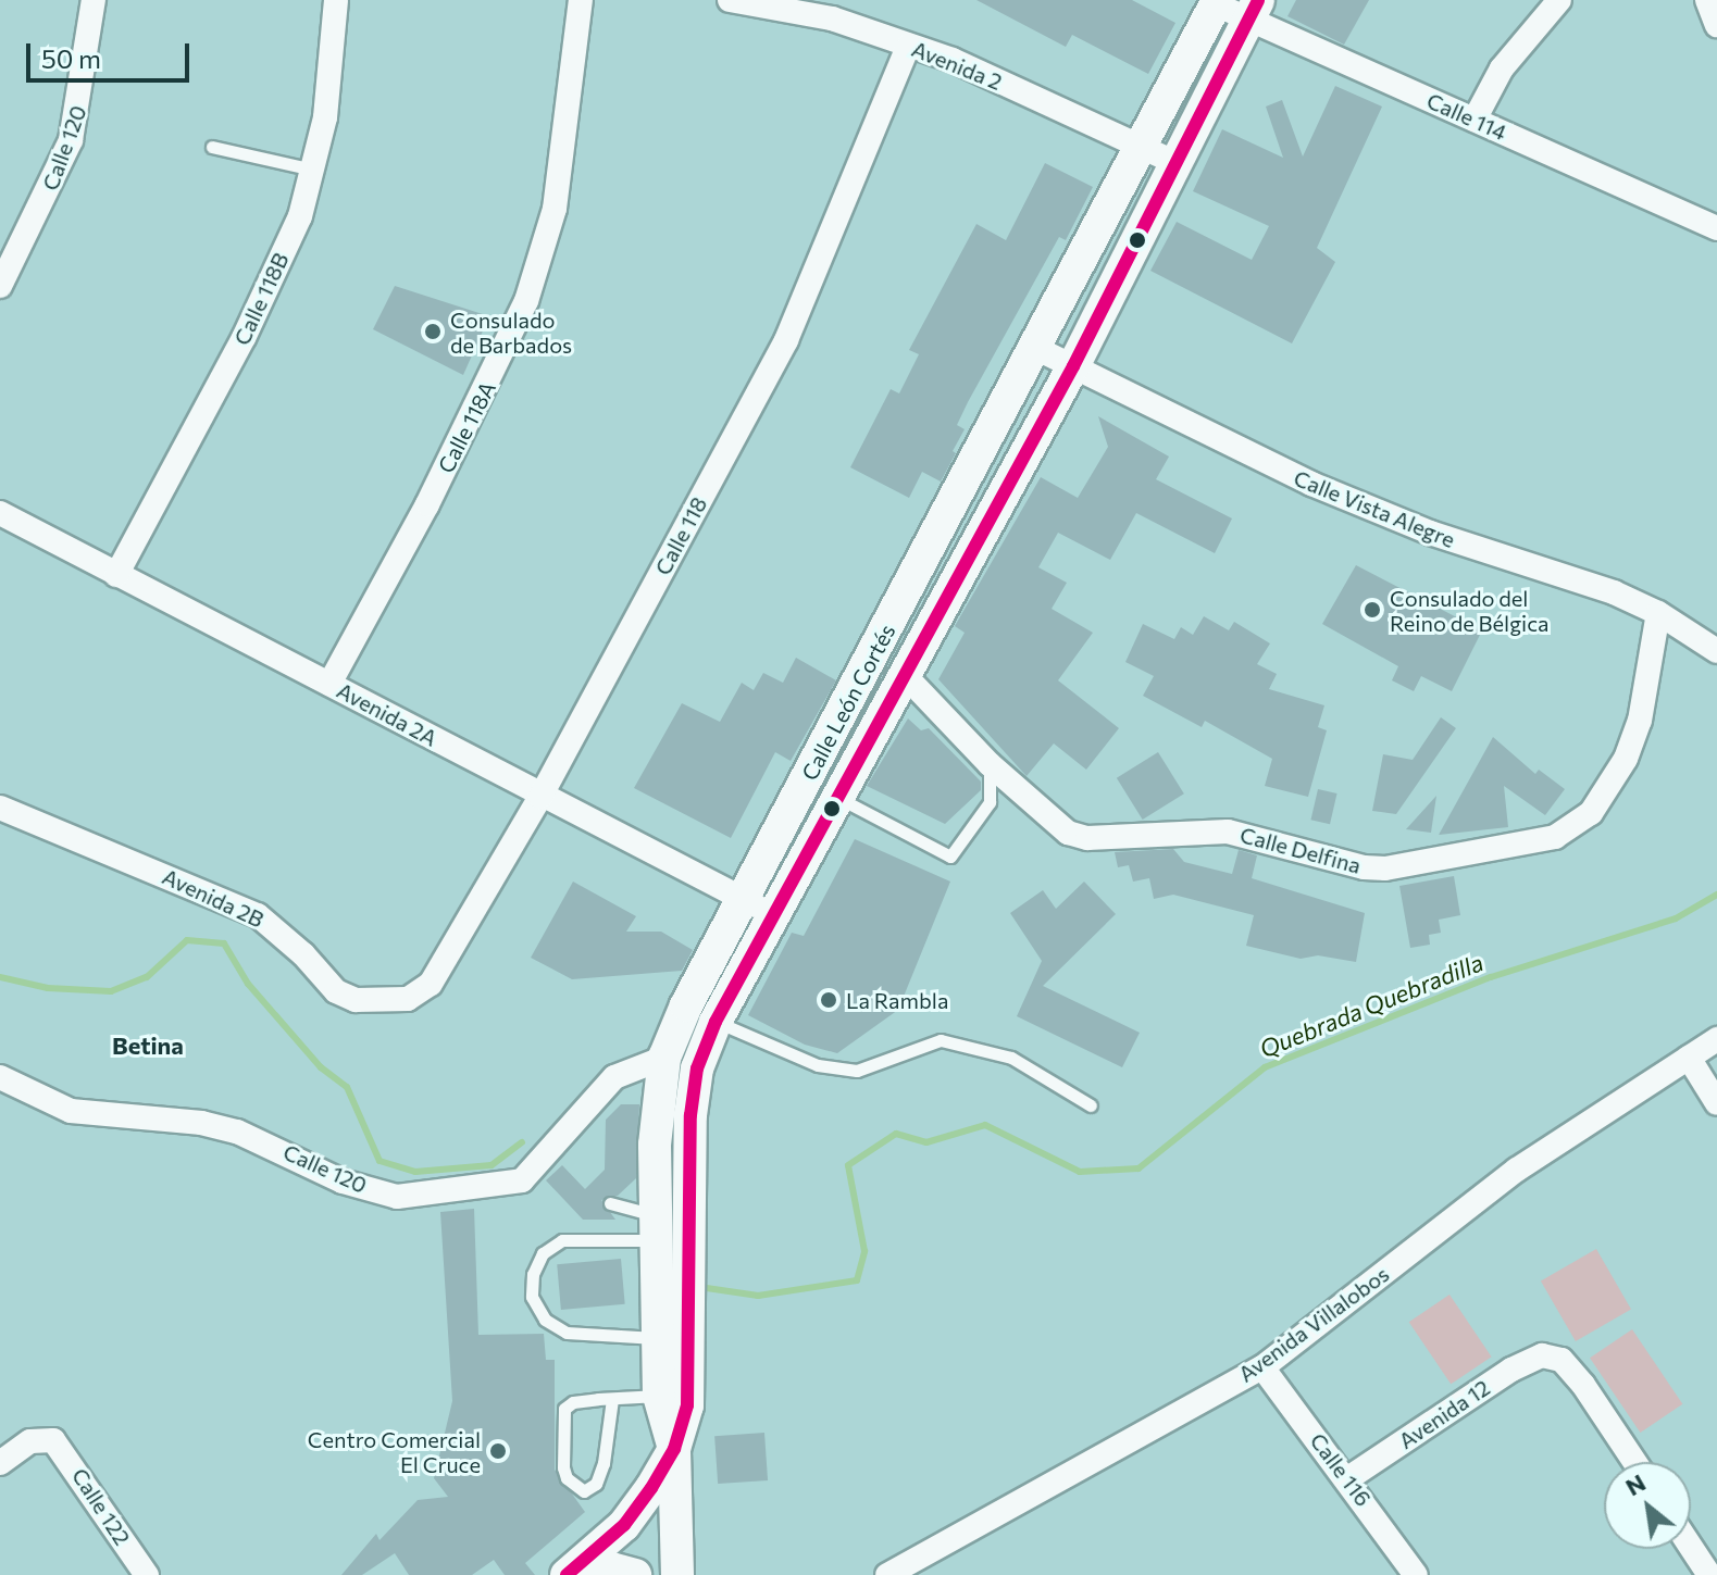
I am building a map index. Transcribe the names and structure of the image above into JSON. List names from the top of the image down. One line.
{"streets":{"main road":["Calle León Cortés"],"street":["Avenida 2","Calle 114","Calle 120","Calle 118B","Calle 118A","Calle Vista Alegre","Calle 118","Avenida 2A","Calle Delfina","Avenida 2B","Avenida Villalobos","Avenida 12","Calle 116","Calle 122"]},"crossings":[["Avenida 2","Calle 118"],["Avenida 2","Calle León Cortés"],["Calle 114","Calle León Cortés"],["Calle 120","Calle León Cortés"],["Calle 118B","Avenida 2A"],["Calle 118A","Avenida 2A"],["Calle Vista Alegre","Calle León Cortés"],["Calle Vista Alegre","Calle Delfina"],["Calle 118","Avenida 2A"],["Calle 118","Avenida 2B"],["Calle León Cortés","Avenida 2A"],["Calle León Cortés","Calle Delfina"],["Avenida Villalobos","Calle 116"],["Avenida 12","Calle 116"]],"districts":["Betina"],"water":["Quebrada Quebradilla"],"places":["Consulado de Barbados","Consulado del Reino de Bélgica","La Rambla","Centro Comercial El Cruce"],"scale_bar":"50 m","north":"top left"}
